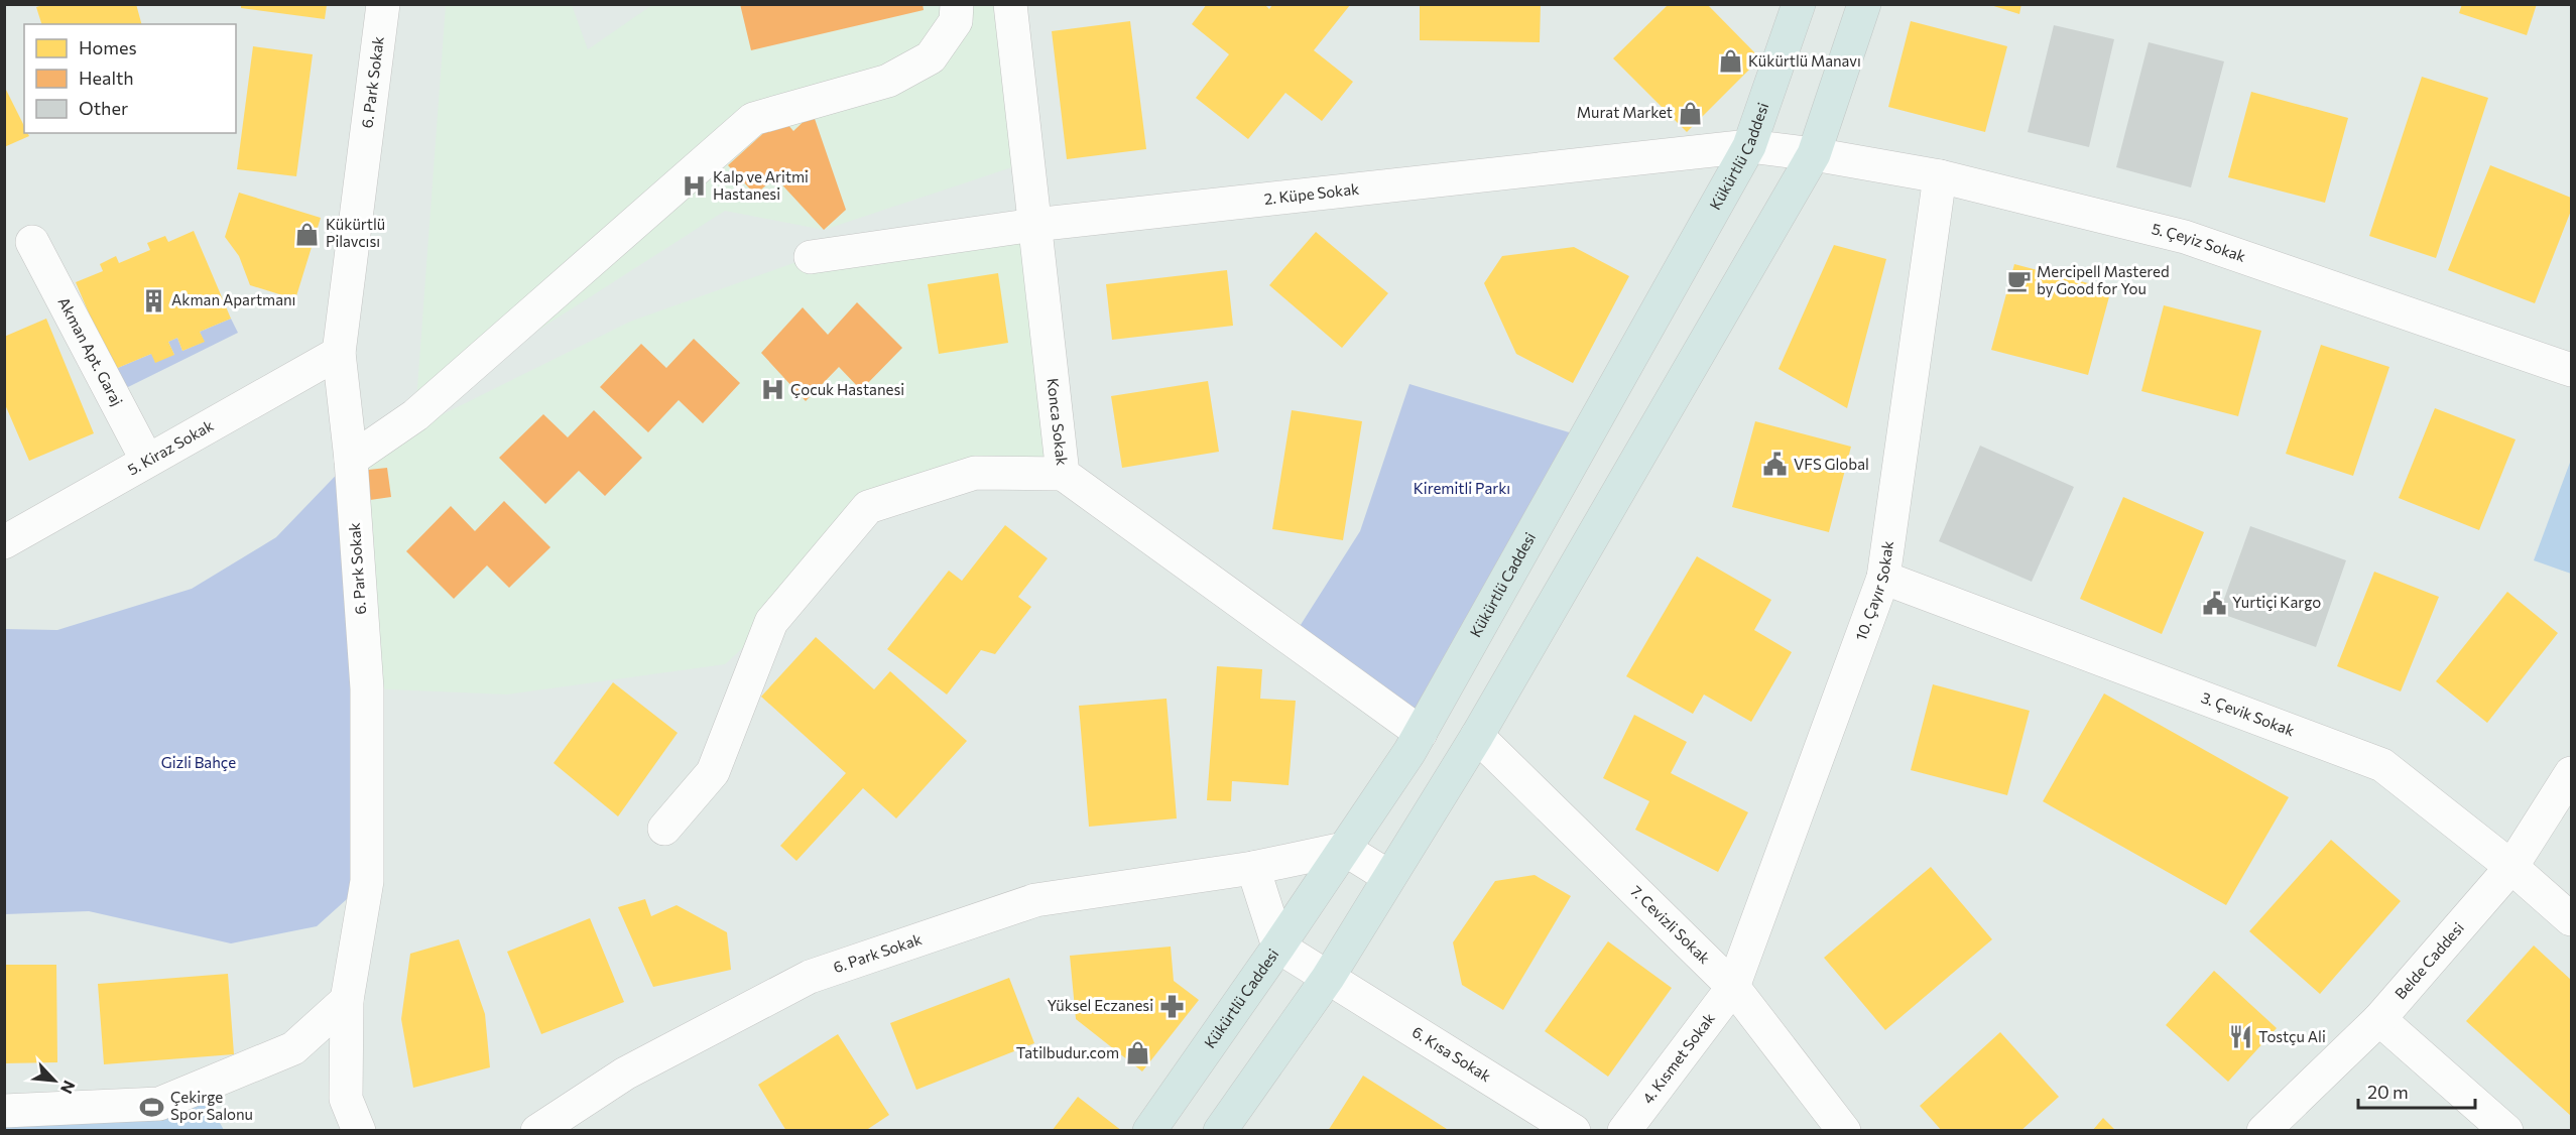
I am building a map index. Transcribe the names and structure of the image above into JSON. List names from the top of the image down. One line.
{"streets":{"main road":["Kükürtlü Caddesi"],"street":["6. Park Sokak","2. Küpe Sokak","5. Çeyiz Sokak","Akman Apt. Garaj","Konca Sokak","5. Kiraz Sokak","10. Çayır Sokak","3. Çevik Sokak","7. Cevizli Sokak","Belde Caddesi","6. Kısa Sokak","4. Kısmet Sokak"]},"crossings":[["6. Park Sokak","Kükürtlü Caddesi"],["6. Park Sokak","5. Kiraz Sokak"],["Kükürtlü Caddesi","2. Küpe Sokak"],["Kükürtlü Caddesi","Konca Sokak"],["Kükürtlü Caddesi","6. Kısa Sokak"],["2. Küpe Sokak","5. Çeyiz Sokak"],["2. Küpe Sokak","Konca Sokak"],["5. Çeyiz Sokak","10. Çayır Sokak"],["Akman Apt. Garaj","5. Kiraz Sokak"],["10. Çayır Sokak","3. Çevik Sokak"],["10. Çayır Sokak","7. Cevizli Sokak"],["10. Çayır Sokak","4. Kısmet Sokak"],["3. Çevik Sokak","Belde Caddesi"],["7. Cevizli Sokak","4. Kısmet Sokak"]],"parks":["Kiremitli Parkı","Gizli Bahçe"],"places":{"shop":["Kükürtlü Manavı","Murat Market","Kükürtlü Pilavcısı","Tatilbudur.com"],"hospital":["Kalp ve Aritmi Hastanesi","Çocuk Hastanesi"],"cafe":["Mercipell Mastered by Good for You"],"building":["Akman Apartmanı"],"public building":["VFS Global","Yurtiçi Kargo"],"pharmacy":["Yüksel Eczanesi"],"restaurant":["Tostçu Ali"],"sports":["Çekirge Spor Salonu"]},"legend":["Homes","Health","Other"],"scale_bar":"20 m","north":"bottom right"}
